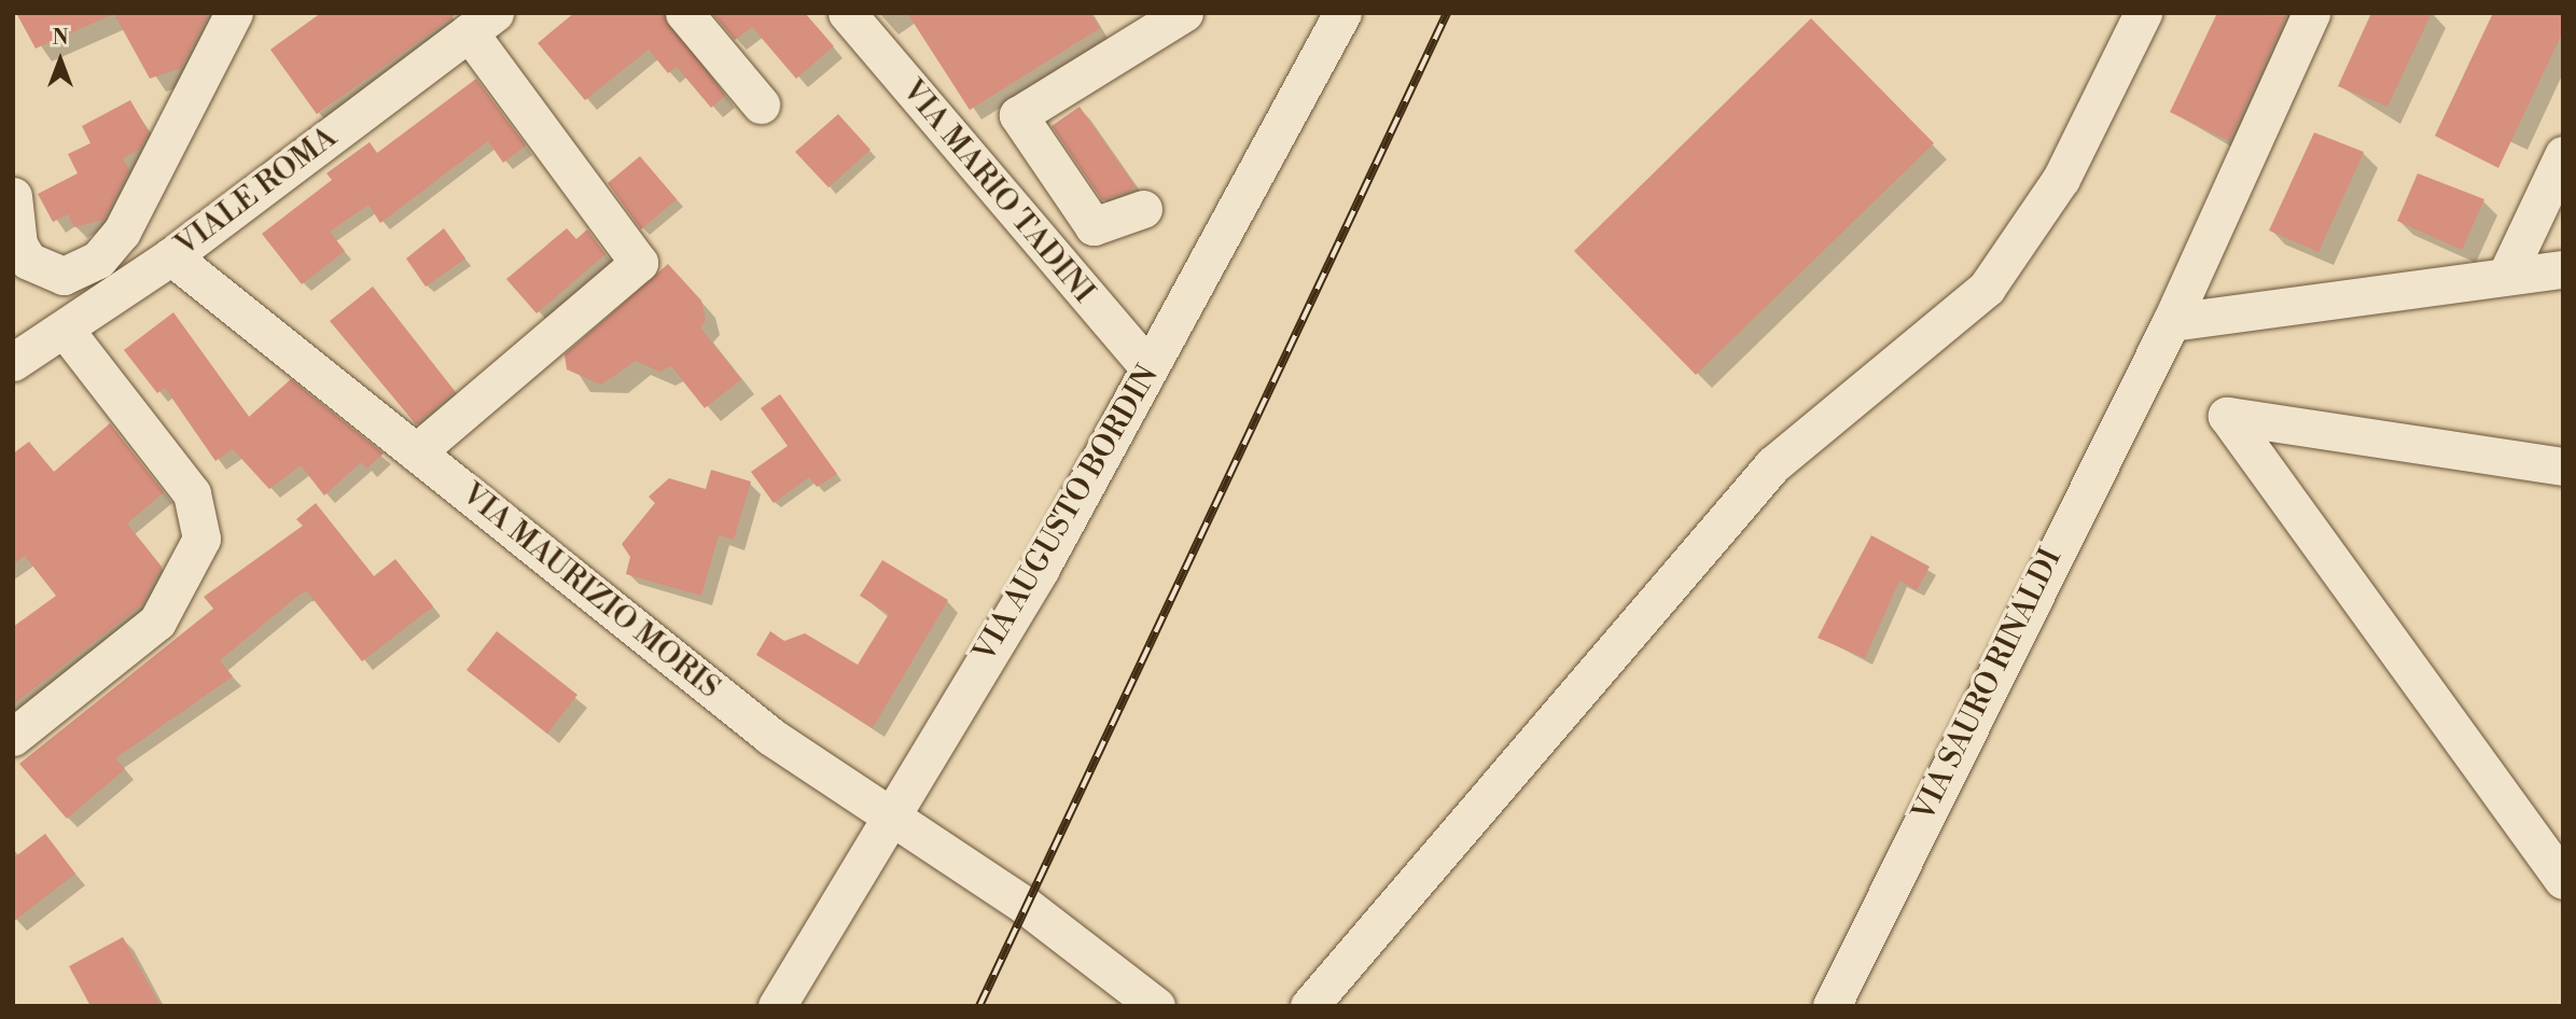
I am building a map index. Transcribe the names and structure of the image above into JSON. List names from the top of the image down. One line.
{"streets":{"street":["VIALE ROMA","VIA MARIO TADINI","VIA AUGUSTO BORDIN","VIA MAURIZIO MORIS","VIA SAURO RINALDI"]},"crossings":[["VIALE ROMA","VIA MAURIZIO MORIS"],["VIA MARIO TADINI","VIA AUGUSTO BORDIN"],["VIA AUGUSTO BORDIN","VIA MAURIZIO MORIS"]],"north":"top"}
